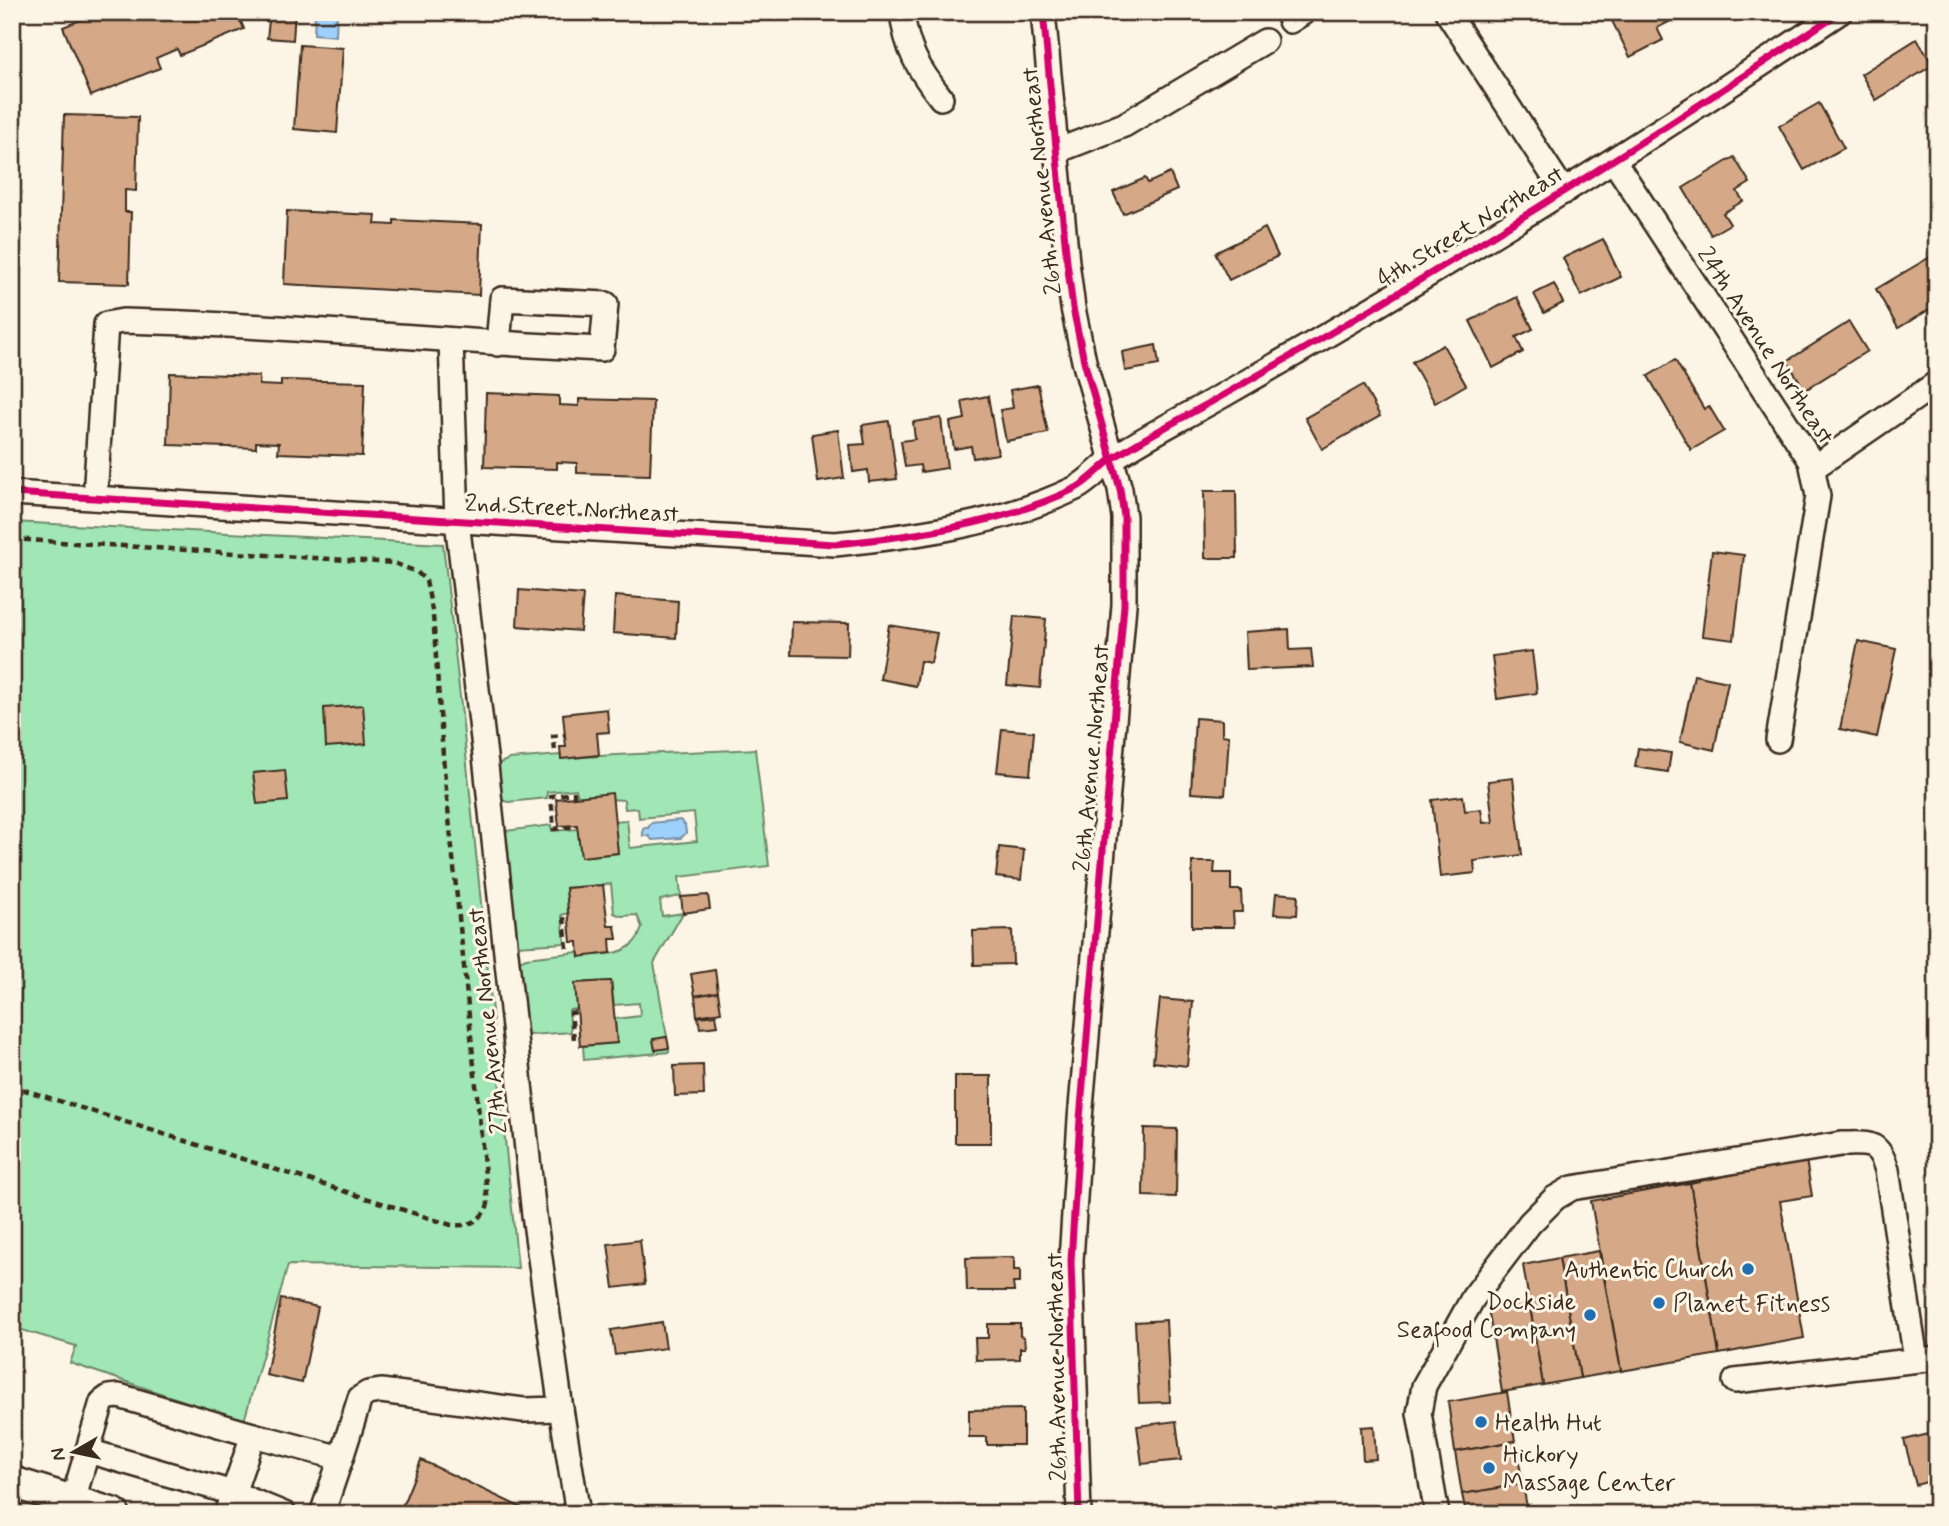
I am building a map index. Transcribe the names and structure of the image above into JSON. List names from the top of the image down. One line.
{"streets":{"street":["26th Avenue Northeast","4th Street Northeast","24th Avenue Northeast","2nd Street Northeast","27th Avenue Northeast"]},"crossings":[["26th Avenue Northeast","4th Street Northeast"],["26th Avenue Northeast","2nd Street Northeast"],["4th Street Northeast","24th Avenue Northeast"],["4th Street Northeast","2nd Street Northeast"],["2nd Street Northeast","27th Avenue Northeast"]],"places":["Authentic Church","Planet Fitness","Dockside Seafood Company","Health Hut","Hickory Massage Center"],"north":"left"}
